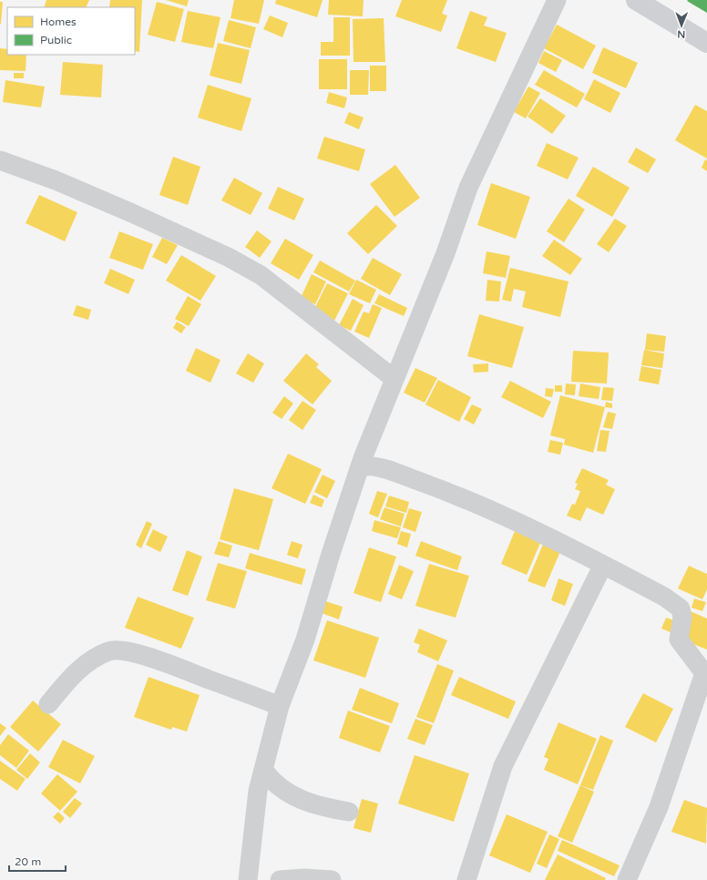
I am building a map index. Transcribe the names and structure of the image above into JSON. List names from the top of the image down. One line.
{"legend":["Homes","Public"],"scale_bar":"20 m","north":"bottom"}
